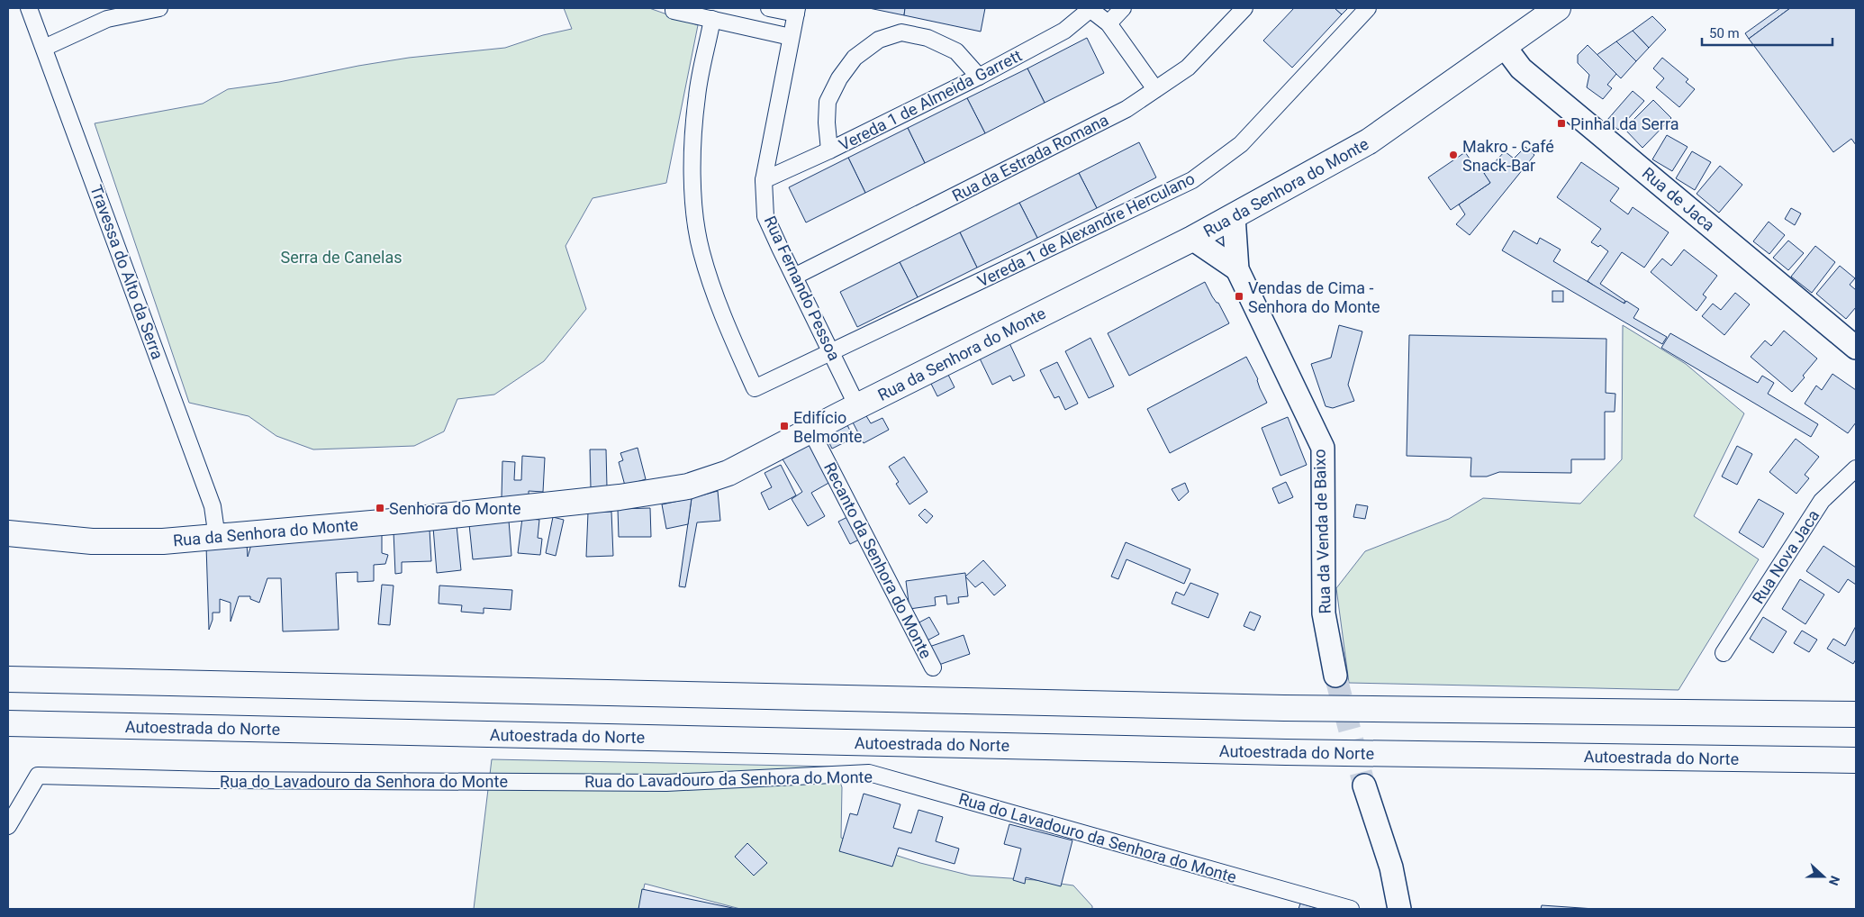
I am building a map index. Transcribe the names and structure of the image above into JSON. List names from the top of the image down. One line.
{"streets":{"main road":["Rua da Senhora do Monte","Autoestrada do Norte"],"street":["Vereda 1 de Almeida Garrett","Rua da Estrada Romana","Rua de Jaca","Vereda 1 de Alexandre Herculano","Travessa do Alto da Serra","Rua Fernando Pessoa","Rua da Venda de Baixo","Rua Nova Jaca","Recanto da Senhora do Monte","Rua do Lavadouro da Senhora do Monte"]},"crossings":[["Vereda 1 de Almeida Garrett","Rua Fernando Pessoa"],["Rua da Estrada Romana","Rua Fernando Pessoa"],["Rua da Senhora do Monte","Rua de Jaca"],["Rua da Senhora do Monte","Travessa do Alto da Serra"],["Rua da Senhora do Monte","Rua Fernando Pessoa"],["Rua da Senhora do Monte","Recanto da Senhora do Monte"],["Vereda 1 de Alexandre Herculano","Rua Fernando Pessoa"]],"parks":["Serra de Canelas"],"places":{"transit":["Pinhal da Serra","Vendas de Cima - Senhora do Monte","Edifício Belmonte","Senhora do Monte"],"other":["Makro - Café Snack-Bar"]},"scale_bar":"50 m","north":"right"}
